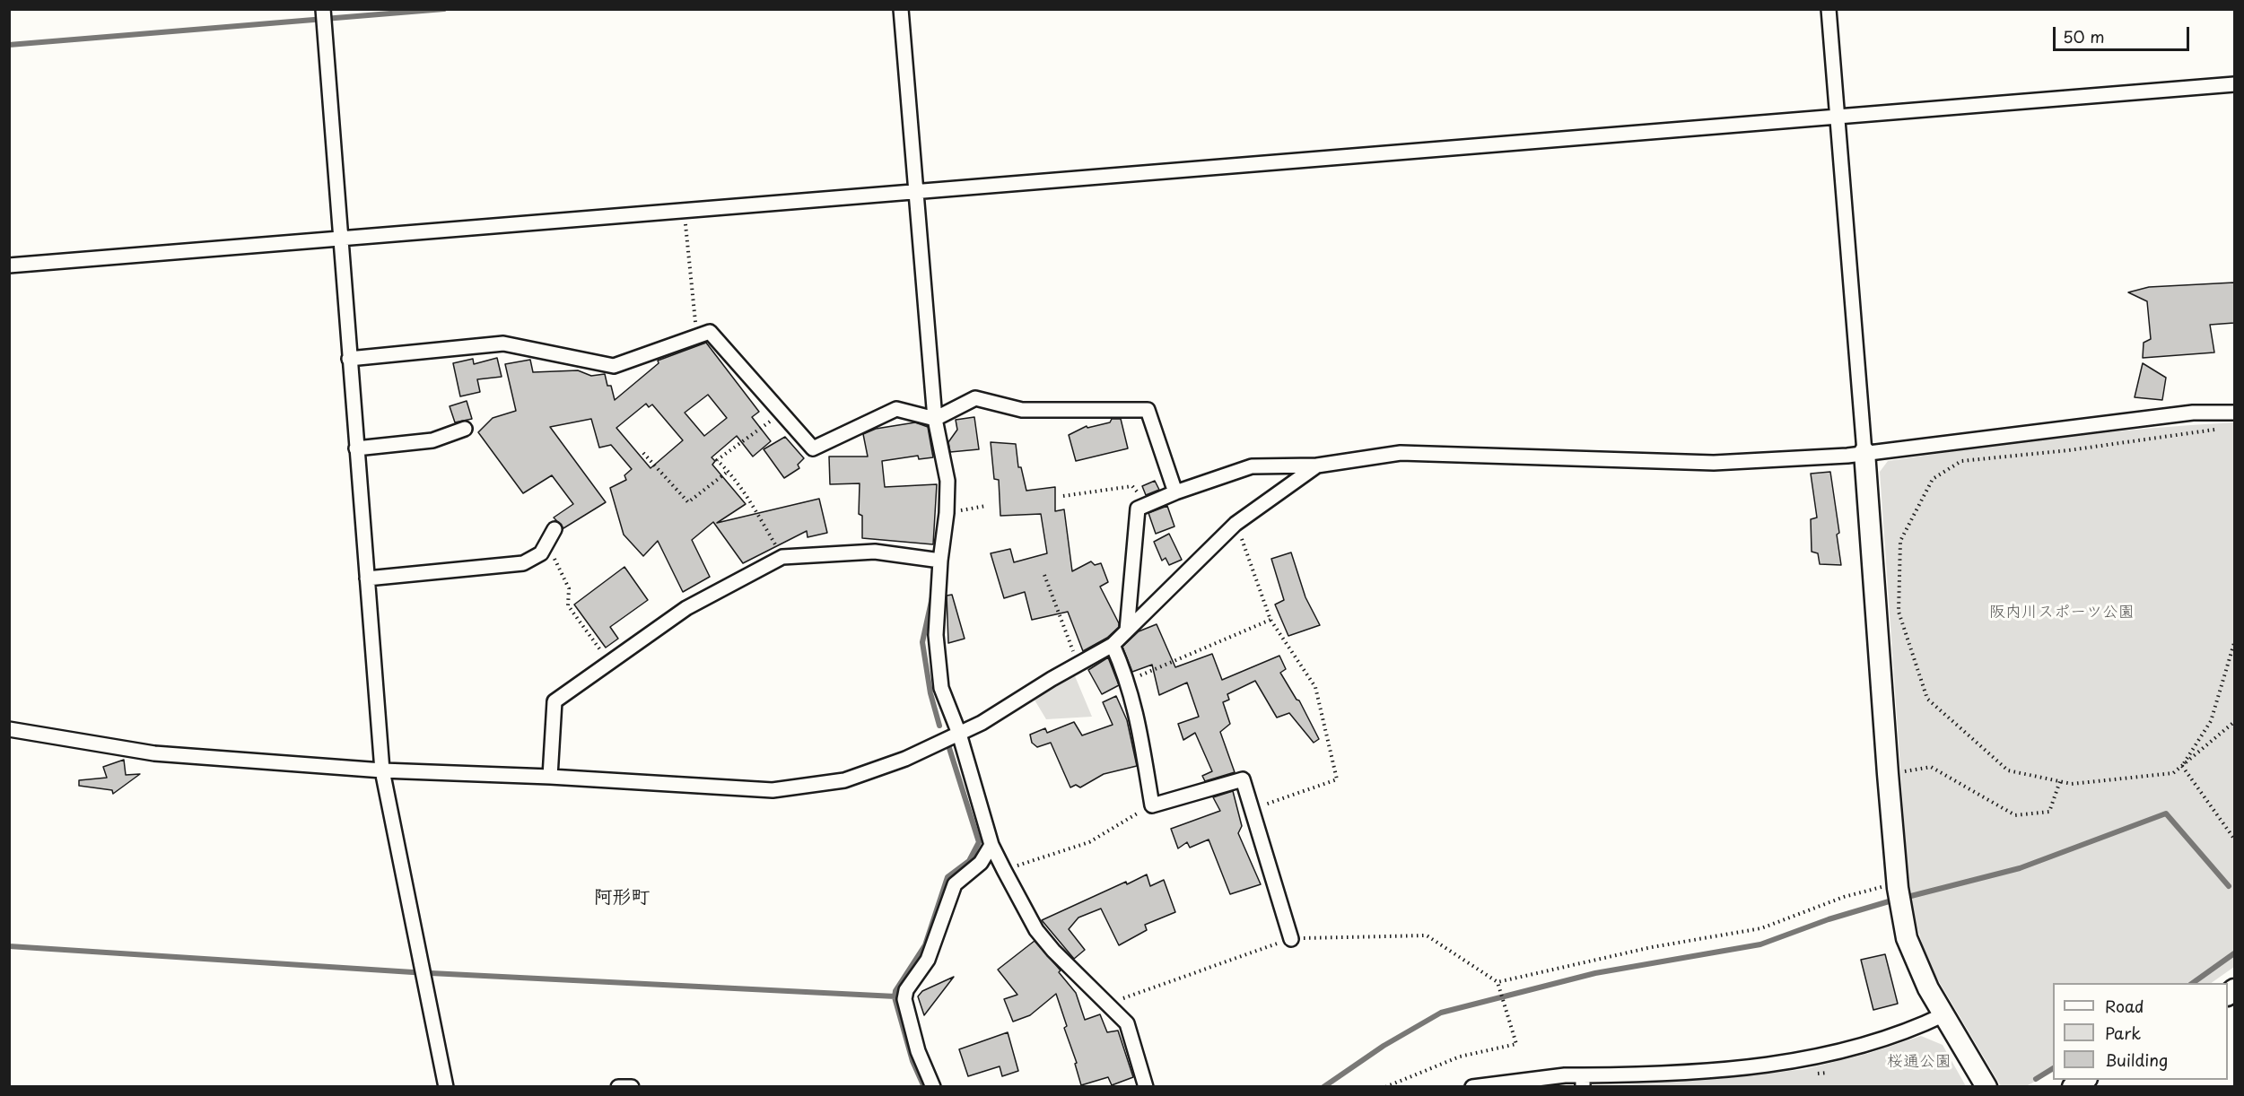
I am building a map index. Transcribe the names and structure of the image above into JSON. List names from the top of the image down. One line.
{"districts":["阿形町"],"parks":["阪内川スポーツ公園","桜通公園"],"legend":["Road","Park","Building"],"scale_bar":"50 m"}
